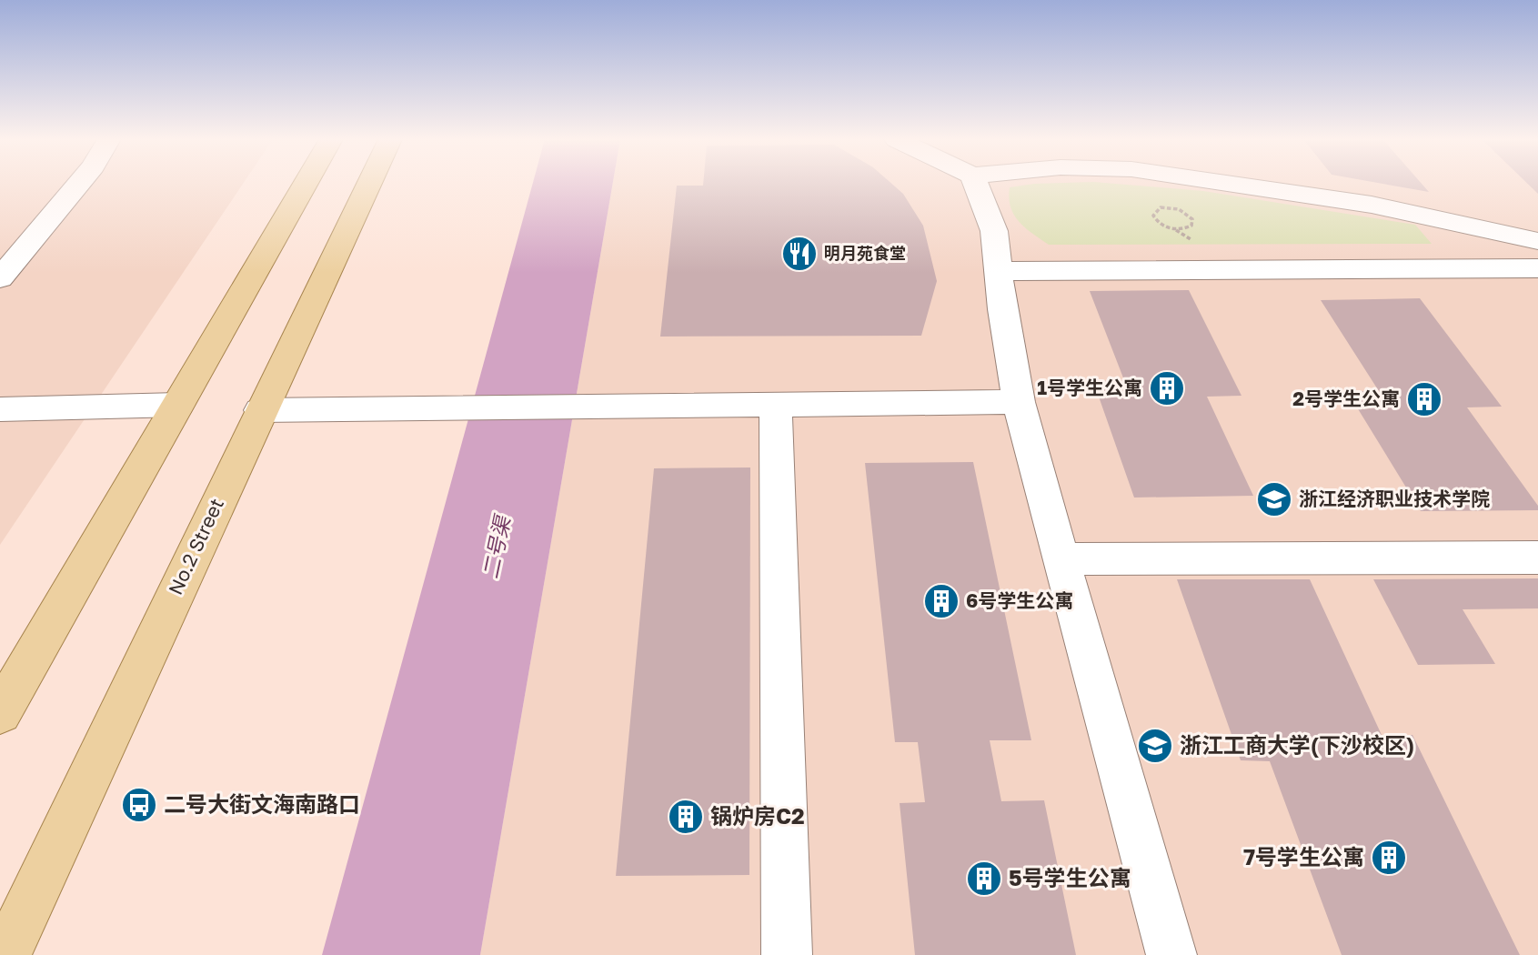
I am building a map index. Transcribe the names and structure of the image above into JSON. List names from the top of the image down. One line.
{"streets":{"main road":["No.2 Street"]},"water":["二号渠"],"places":{"restaurant":["明月苑食堂"],"building":["1号学生公寓","2号学生公寓","6号学生公寓","锅炉房C2","7号学生公寓","5号学生公寓"],"school or university":["浙江经济职业技术学院","浙江工商大学(下沙校区)"],"bus stop":["二号大街文海南路口"]}}
